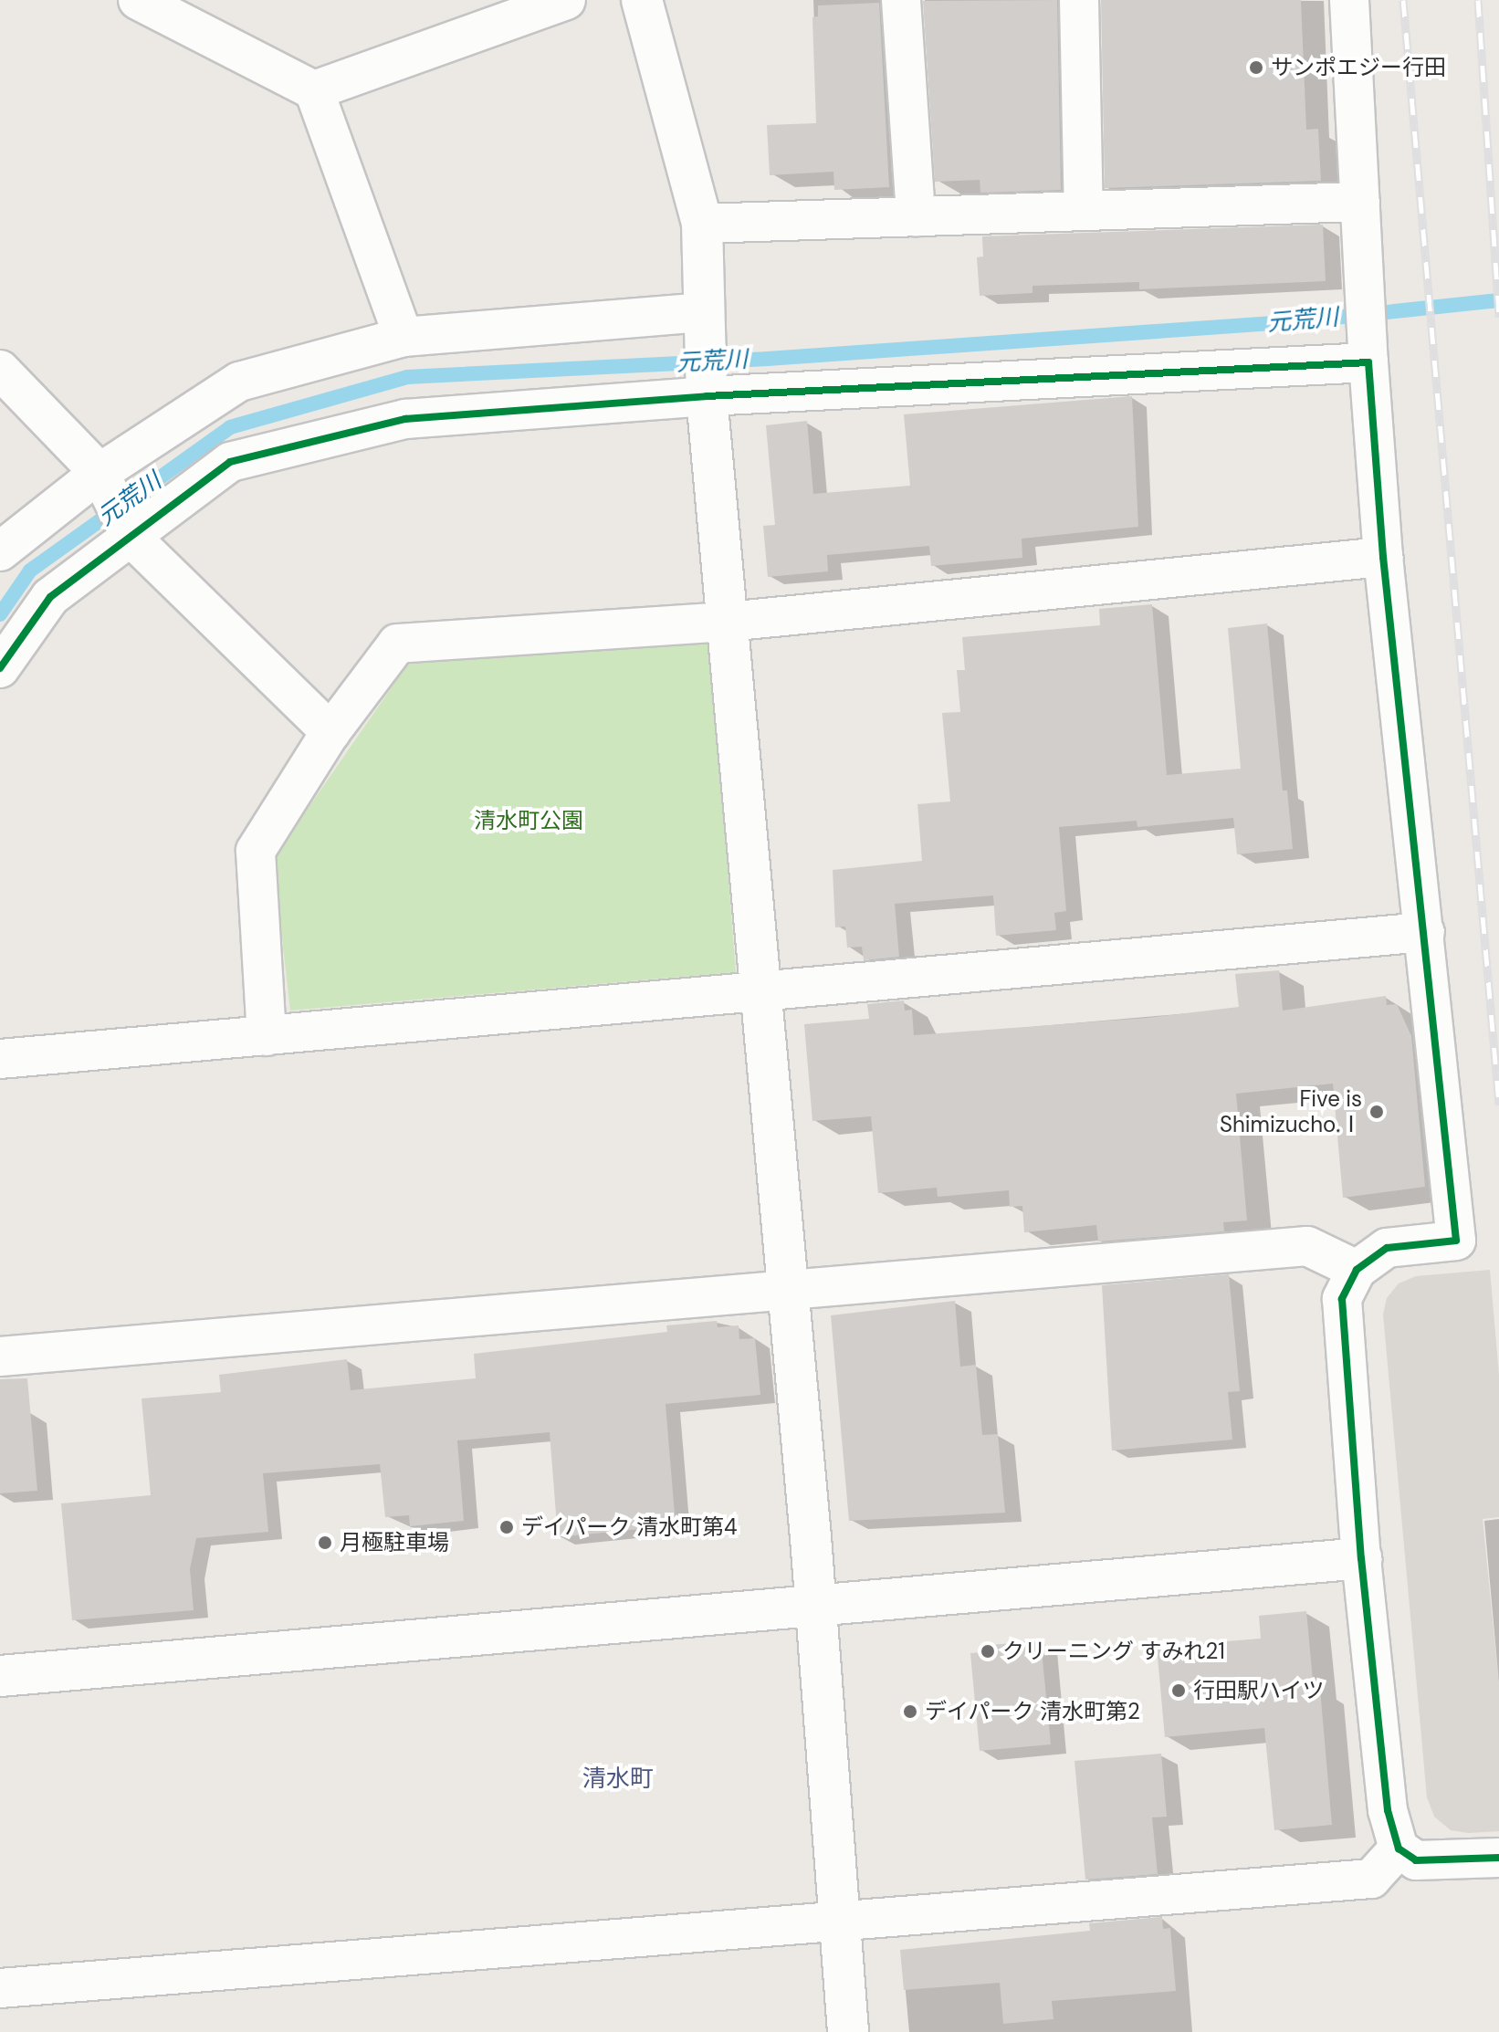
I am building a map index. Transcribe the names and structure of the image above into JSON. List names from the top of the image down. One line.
{"districts":["清水町"],"water":["元荒川"],"parks":["清水町公園"],"places":["サンポエジー行田","Five is Shimizucho.Ⅰ","デイパーク 清水町第4","月極駐車場","クリーニング すみれ21","行田駅ハイツ","デイパーク 清水町第2"]}
